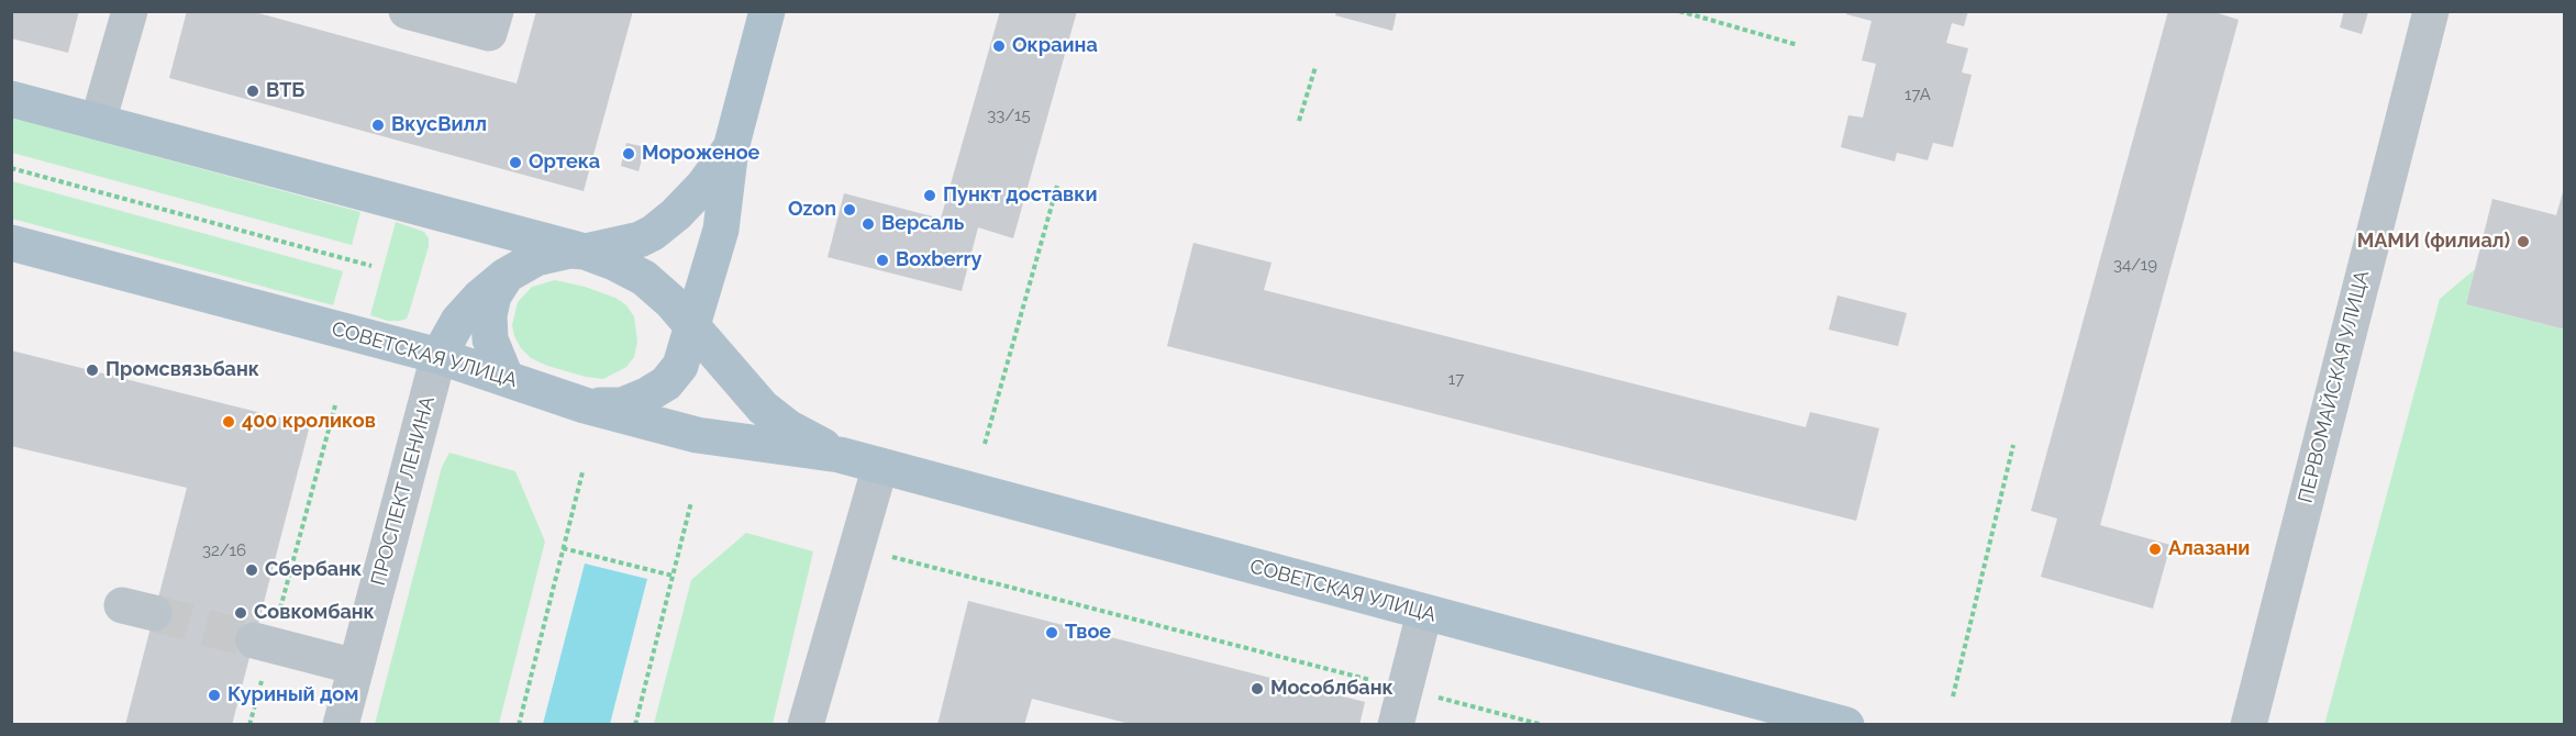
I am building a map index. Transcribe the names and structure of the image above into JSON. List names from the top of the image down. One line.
{"streets":{"main road":["СОВЕТСКАЯ УЛИЦА","ПРОСПЕКТ ЛЕНИНА"],"street":["ПЕРВОМАЙСКАЯ УЛИЦА"]},"crossings":[["СОВЕТСКАЯ УЛИЦА","ПРОСПЕКТ ЛЕНИНА"]],"places":["Окраина","ВТБ","ВкусВилл","Мороженое","Ортека","Пункт доставки","Ozon","Версаль","МАМИ (филиал)","Boxberry","Промсвязьбанк","400 кроликов","Алазани","Сбербанк","Совкомбанк","Твое","Мособлбанк","Куриный дом"],"house_numbers":["17А","33/15","34/19","17","32/16"]}
